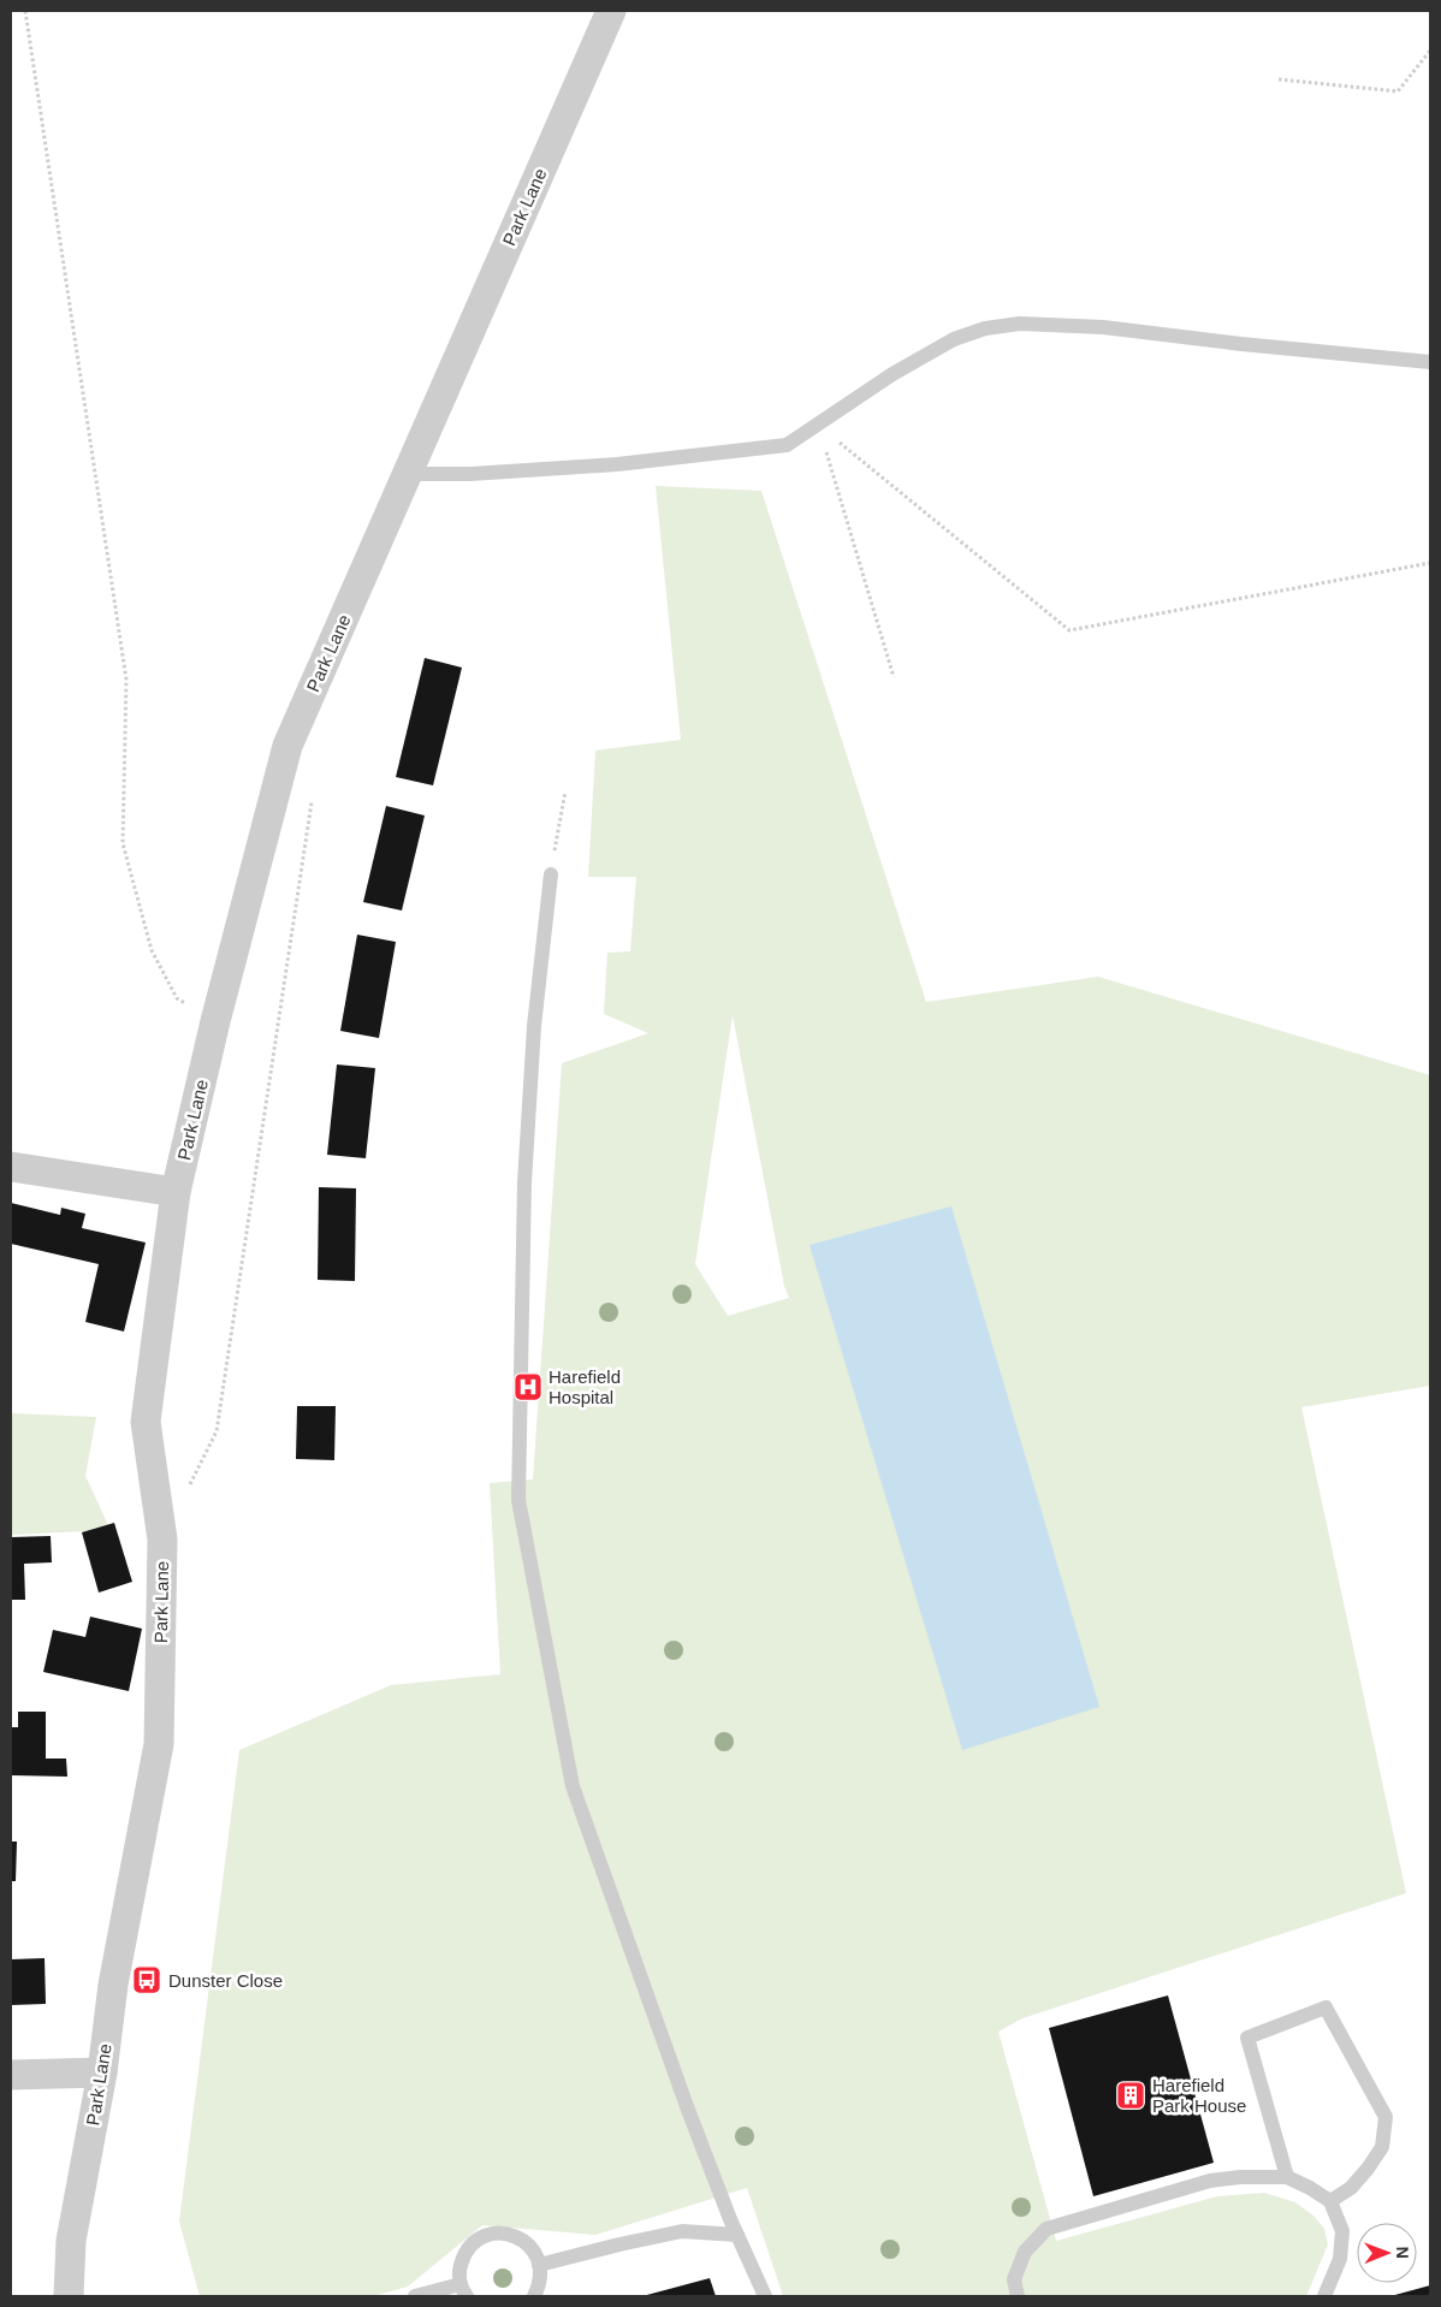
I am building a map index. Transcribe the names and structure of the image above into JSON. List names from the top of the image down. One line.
{"streets":{"street":["Park Lane"]},"places":{"hospital":["Harefield Hospital"],"bus stop":["Dunster Close"],"building":["Harefield Park House"]},"north":"right"}
